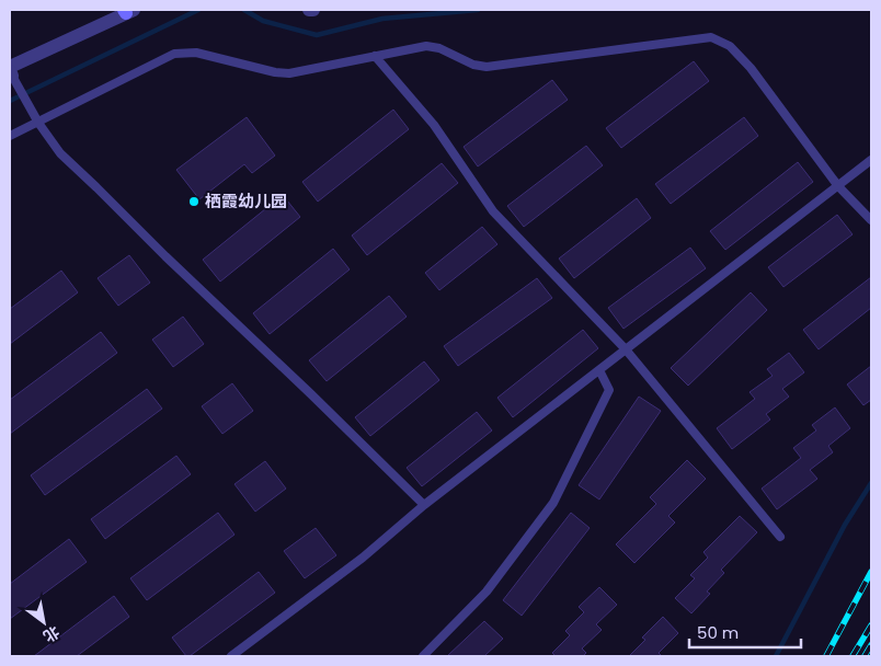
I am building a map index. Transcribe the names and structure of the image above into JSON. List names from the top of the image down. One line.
{"places":["栖霞幼儿园"],"scale_bar":"50 m","north":"bottom right"}
